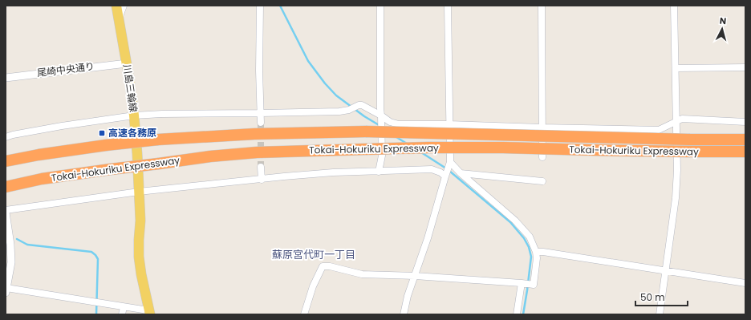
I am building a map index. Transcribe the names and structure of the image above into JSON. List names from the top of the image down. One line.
{"streets":{"highway":["Tokai-Hokuriku Expressway"],"main road":["川島三輪線"],"street":["尾崎中央通り"]},"crossings":[["尾崎中央通り","川島三輪線"]],"districts":["蘇原宮代町一丁目"],"places":{"transit":["高速各務原"]},"scale_bar":"50 m","north":"top"}
